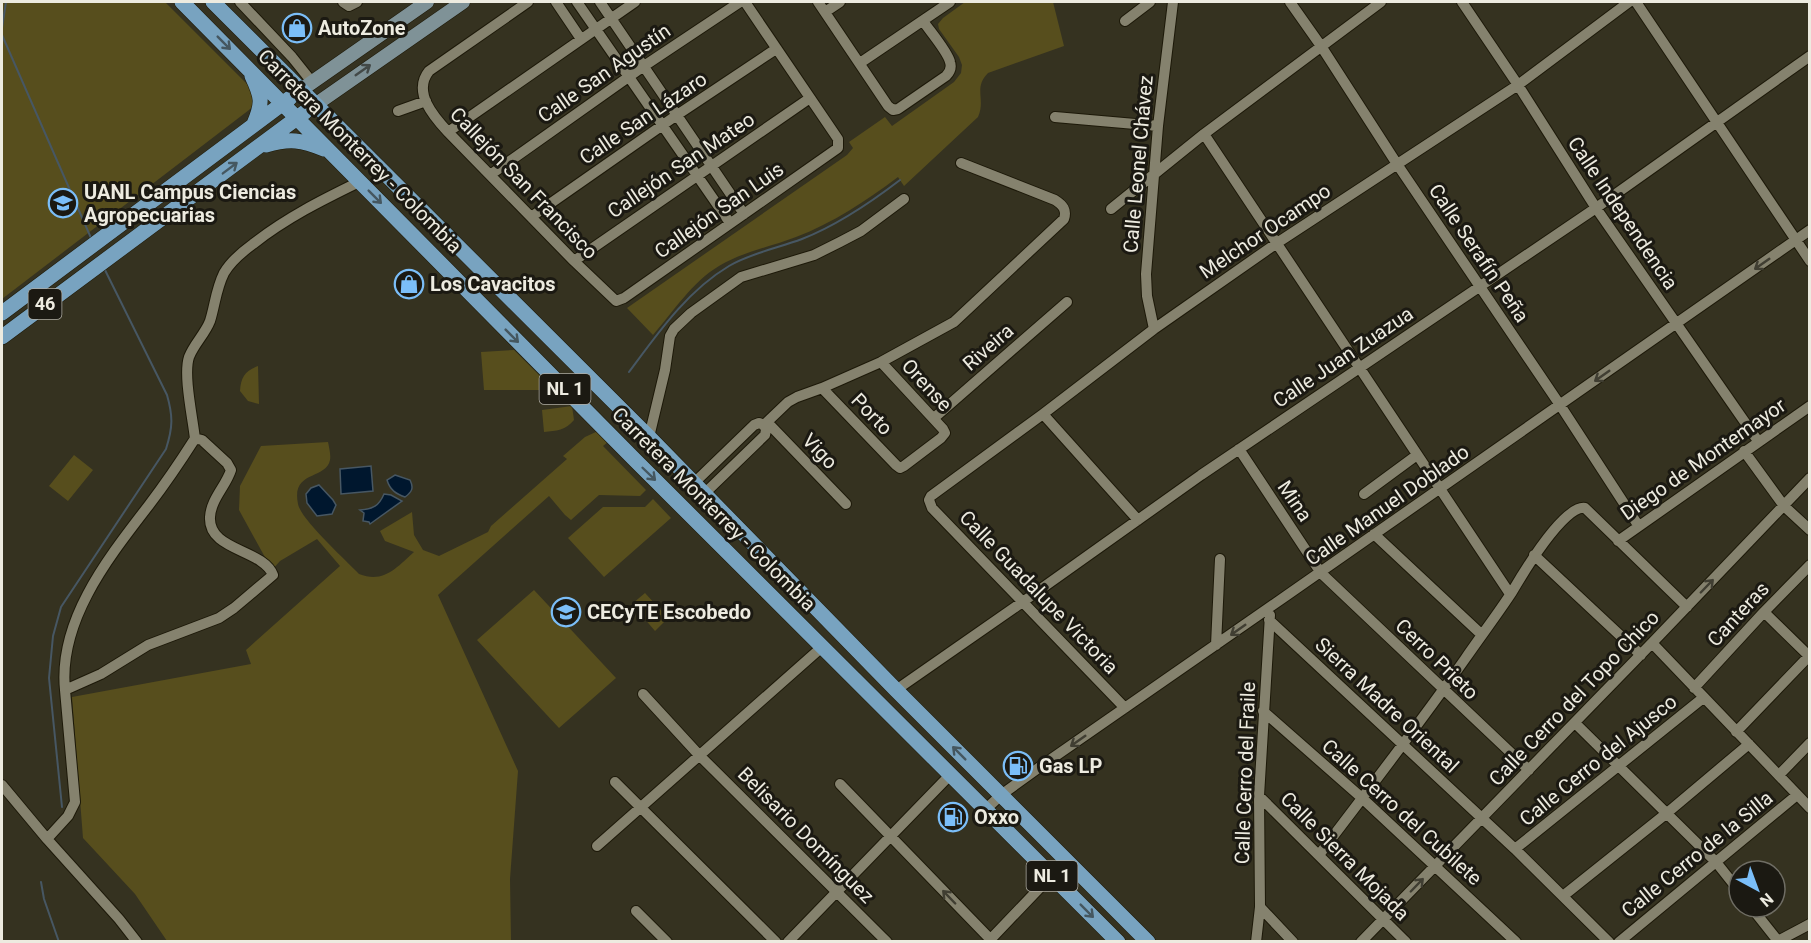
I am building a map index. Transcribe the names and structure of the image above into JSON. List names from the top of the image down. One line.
{"streets":{"main road":["Carretera Monterrey - Colombia","46","NL 1"],"street":["Calle San Agustín","Calle San Lázaro","Calle Leonel Chávez","Callejón San Mateo","Callejón San Francisco","Callejón San Luis","Calle Independencia","Melchor Ocampo","Calle Serafín Peña","Riveira","Calle Juan Zuazua","Orense","Porto","Vigo","Diego de Montemayor","Mina","Calle Manuel Doblado","Calle Guadalupe Victoria","Canteras","Cerro Prieto","Calle Cerro del Topo Chico","Sierra Madre Oriental","Calle Cerro del Ajusco","Calle Cerro del Fraile","Calle Cerro del Cubilete","Belisario Domínguez","Calle Cerro de la Silla","Calle Sierra Mojada"]},"crossings":[["Calle San Agustín","Callejón San Francisco"],["Calle San Lázaro","Callejón San Francisco"],["Carretera Monterrey - Colombia","46"],["Carretera Monterrey - Colombia","Calle Juan Zuazua"],["Carretera Monterrey - Colombia","Calle Manuel Doblado"],["Calle Leonel Chávez","Melchor Ocampo"],["Callejón San Mateo","Callejón San Francisco"],["Callejón San Mateo","Callejón San Luis"],["Callejón San Francisco","Callejón San Luis"],["Calle Independencia","Melchor Ocampo"],["Calle Independencia","Calle Juan Zuazua"],["Calle Independencia","Diego de Montemayor"],["Calle Independencia","Calle Manuel Doblado"],["Melchor Ocampo","Calle Serafín Peña"],["Melchor Ocampo","Calle Guadalupe Victoria"],["Calle Serafín Peña","Calle Juan Zuazua"],["Calle Serafín Peña","Diego de Montemayor"],["Calle Serafín Peña","Calle Manuel Doblado"],["Riveira","Orense"],["Calle Juan Zuazua","Mina"],["Calle Juan Zuazua","Calle Guadalupe Victoria"],["Orense","Porto"],["Mina","Calle Manuel Doblado"],["Mina","Cerro Prieto"],["Calle Manuel Doblado","Calle Guadalupe Victoria"],["Calle Manuel Doblado","Cerro Prieto"],["Calle Manuel Doblado","Calle Cerro del Fraile"],["Cerro Prieto","Calle Cerro del Topo Chico"],["Calle Cerro del Topo Chico","Sierra Madre Oriental"],["Calle Cerro del Topo Chico","Calle Cerro del Cubilete"],["Calle Cerro del Topo Chico","Calle Sierra Mojada"],["Sierra Madre Oriental","Calle Cerro del Ajusco"],["Sierra Madre Oriental","Calle Cerro del Fraile"],["Calle Cerro del Fraile","Calle Cerro del Cubilete"],["Calle Cerro del Fraile","Calle Sierra Mojada"]],"one_way":["Calle Manuel Doblado"],"places":{"shop":["AutoZone","Los Cavacitos"],"school or university":["UANL Campus Ciencias Agropecuarias","CECyTE Escobedo"],"fuel station":["Gas LP","Oxxo"]},"north":"bottom right"}
